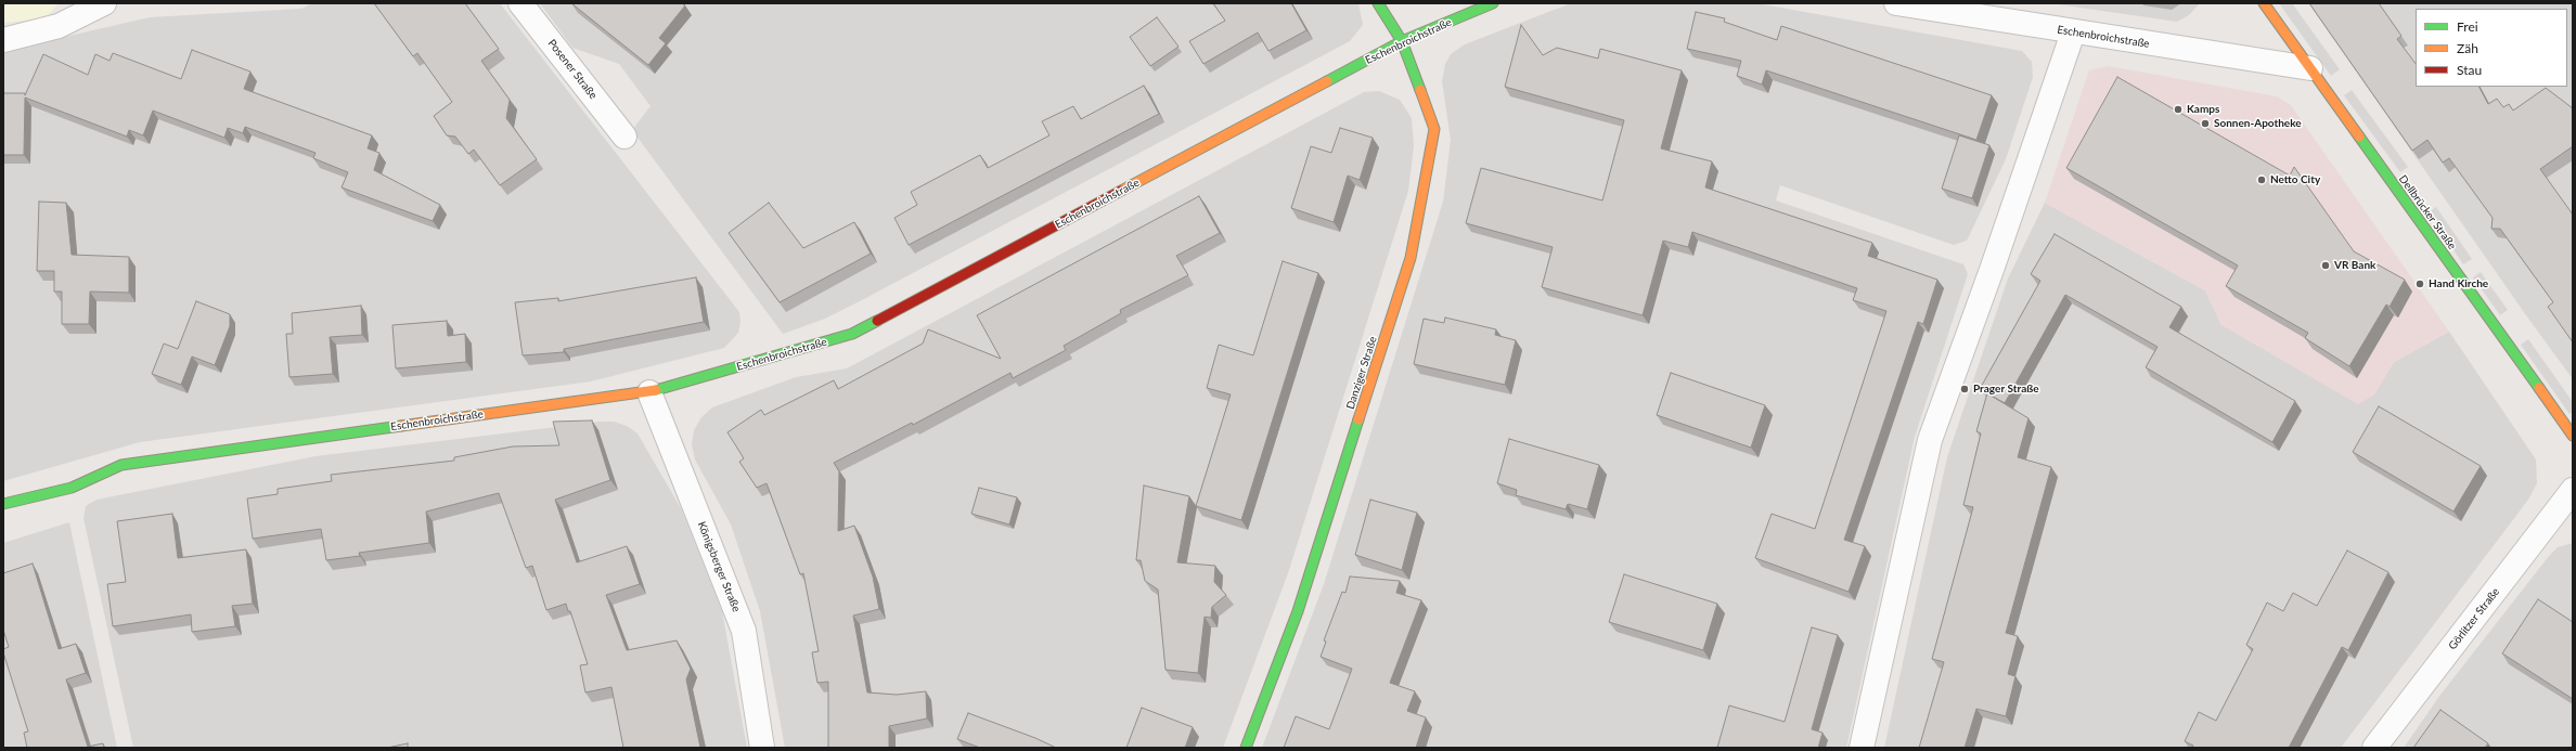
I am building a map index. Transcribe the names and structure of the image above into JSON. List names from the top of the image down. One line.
{"streets":{"street":["Eschenbroichstraße","Posener Straße","Dellbrücker Straße","Danziger Straße","Königsberger Straße","Görlitzer Straße"]},"crossings":[["Eschenbroichstraße","Dellbrücker Straße"],["Eschenbroichstraße","Danziger Straße"],["Eschenbroichstraße","Königsberger Straße"]],"places":["Kamps","Sonnen-Apotheke","Netto City","VR Bank","Hand Kirche","Prager Straße"],"legend":["Frei","Zäh","Stau"]}
